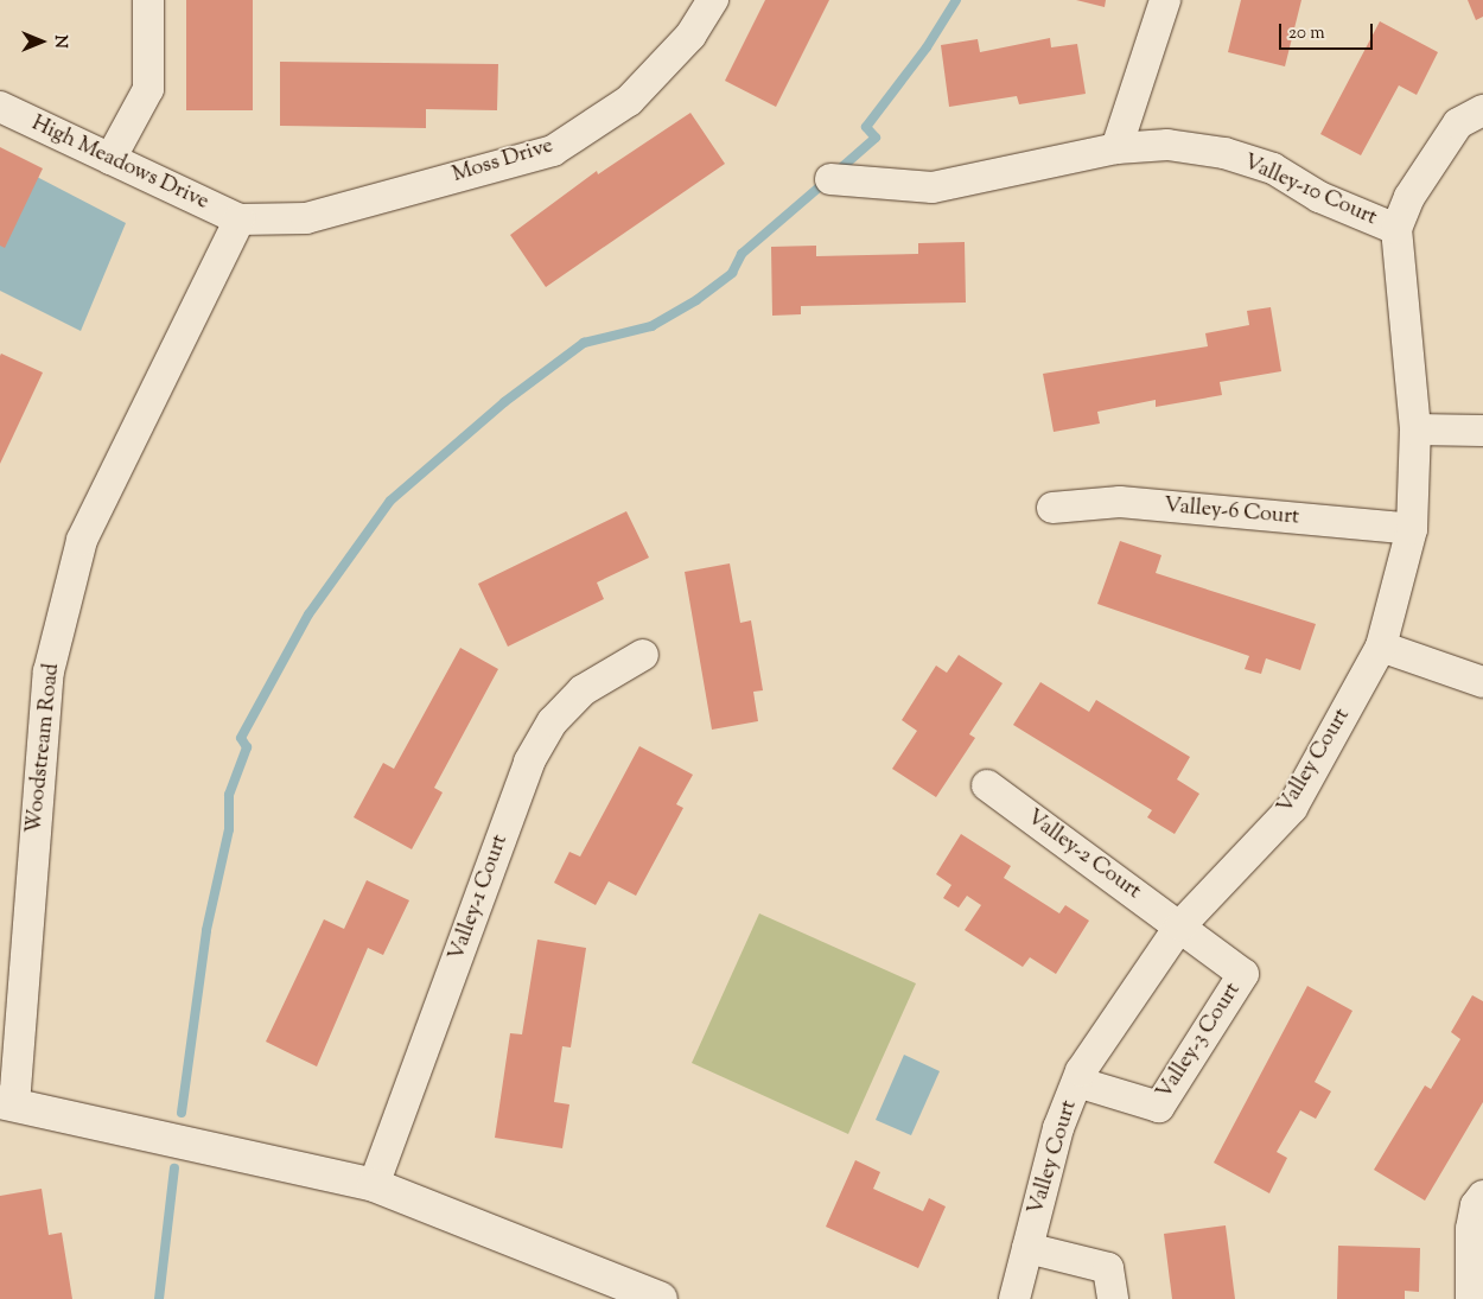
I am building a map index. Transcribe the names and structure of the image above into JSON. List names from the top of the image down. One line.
{"streets":{"street":["Moss Drive","High Meadows Drive","Valley-10 Court","Valley-6 Court","Woodstream Road","Valley Court","Valley-2 Court","Valley-1 Court","Valley-3 Court"]},"crossings":[["Moss Drive","High Meadows Drive"],["Moss Drive","Woodstream Road"],["High Meadows Drive","Woodstream Road"],["Valley-10 Court","Valley Court"],["Valley-6 Court","Valley Court"],["Valley Court","Valley-2 Court"],["Valley Court","Valley-3 Court"],["Valley-2 Court","Valley-3 Court"]],"scale_bar":"20 m","north":"right"}
